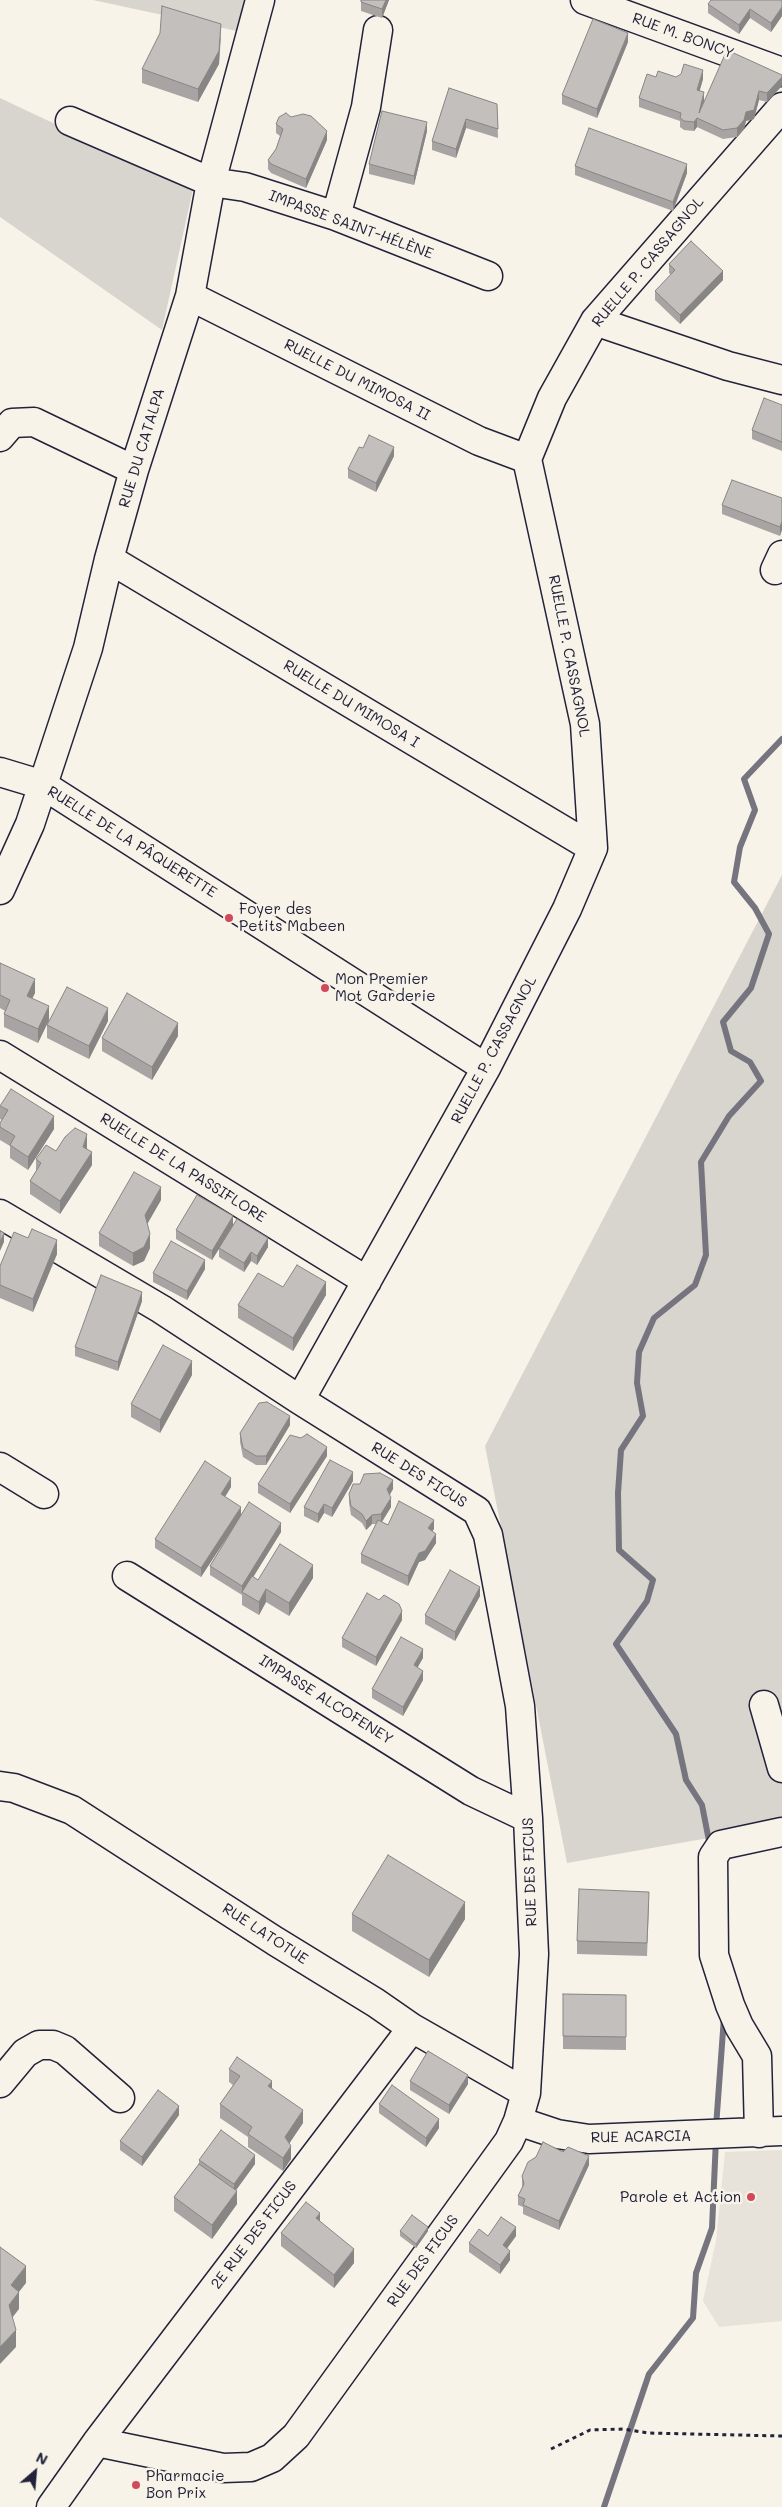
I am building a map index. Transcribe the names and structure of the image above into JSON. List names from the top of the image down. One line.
{"streets":{"street":["RUE M. BONCY","IMPASSE SAINT-HÉLÈNE","RUELLE P. CASSAGNOL","RUELLE DU MIMOSA II","RUE DU CATALPA","RUELLE DU MIMOSA I","RUELLE DE LA PÂQUERETTE","RUELLE DE LA PASSIFLORE","RUE DES FICUS","IMPASSE ALCOFENEY","RUE LATOTUE","RUE ACARCIA","2E RUE DES FICUS"]},"crossings":[["IMPASSE SAINT-HÉLÈNE","RUE DU CATALPA"],["RUELLE P. CASSAGNOL","RUELLE DU MIMOSA II"],["RUELLE P. CASSAGNOL","RUELLE DU MIMOSA I"],["RUELLE P. CASSAGNOL","RUELLE DE LA PÂQUERETTE"],["RUELLE P. CASSAGNOL","RUELLE DE LA PASSIFLORE"],["RUELLE P. CASSAGNOL","RUE DES FICUS"],["RUELLE DU MIMOSA II","RUE DU CATALPA"],["RUE DU CATALPA","RUELLE DU MIMOSA I"],["RUE DU CATALPA","RUELLE DE LA PÂQUERETTE"],["RUE DES FICUS","IMPASSE ALCOFENEY"],["RUE DES FICUS","RUE LATOTUE"],["RUE DES FICUS","RUE ACARCIA"],["RUE DES FICUS","2E RUE DES FICUS"],["RUE LATOTUE","2E RUE DES FICUS"]],"places":["Foyer des Petits Mabeen","Mon Premier Mot Garderie","Parole et Action","Pharmacie Bon Prix"],"north":"top right"}
